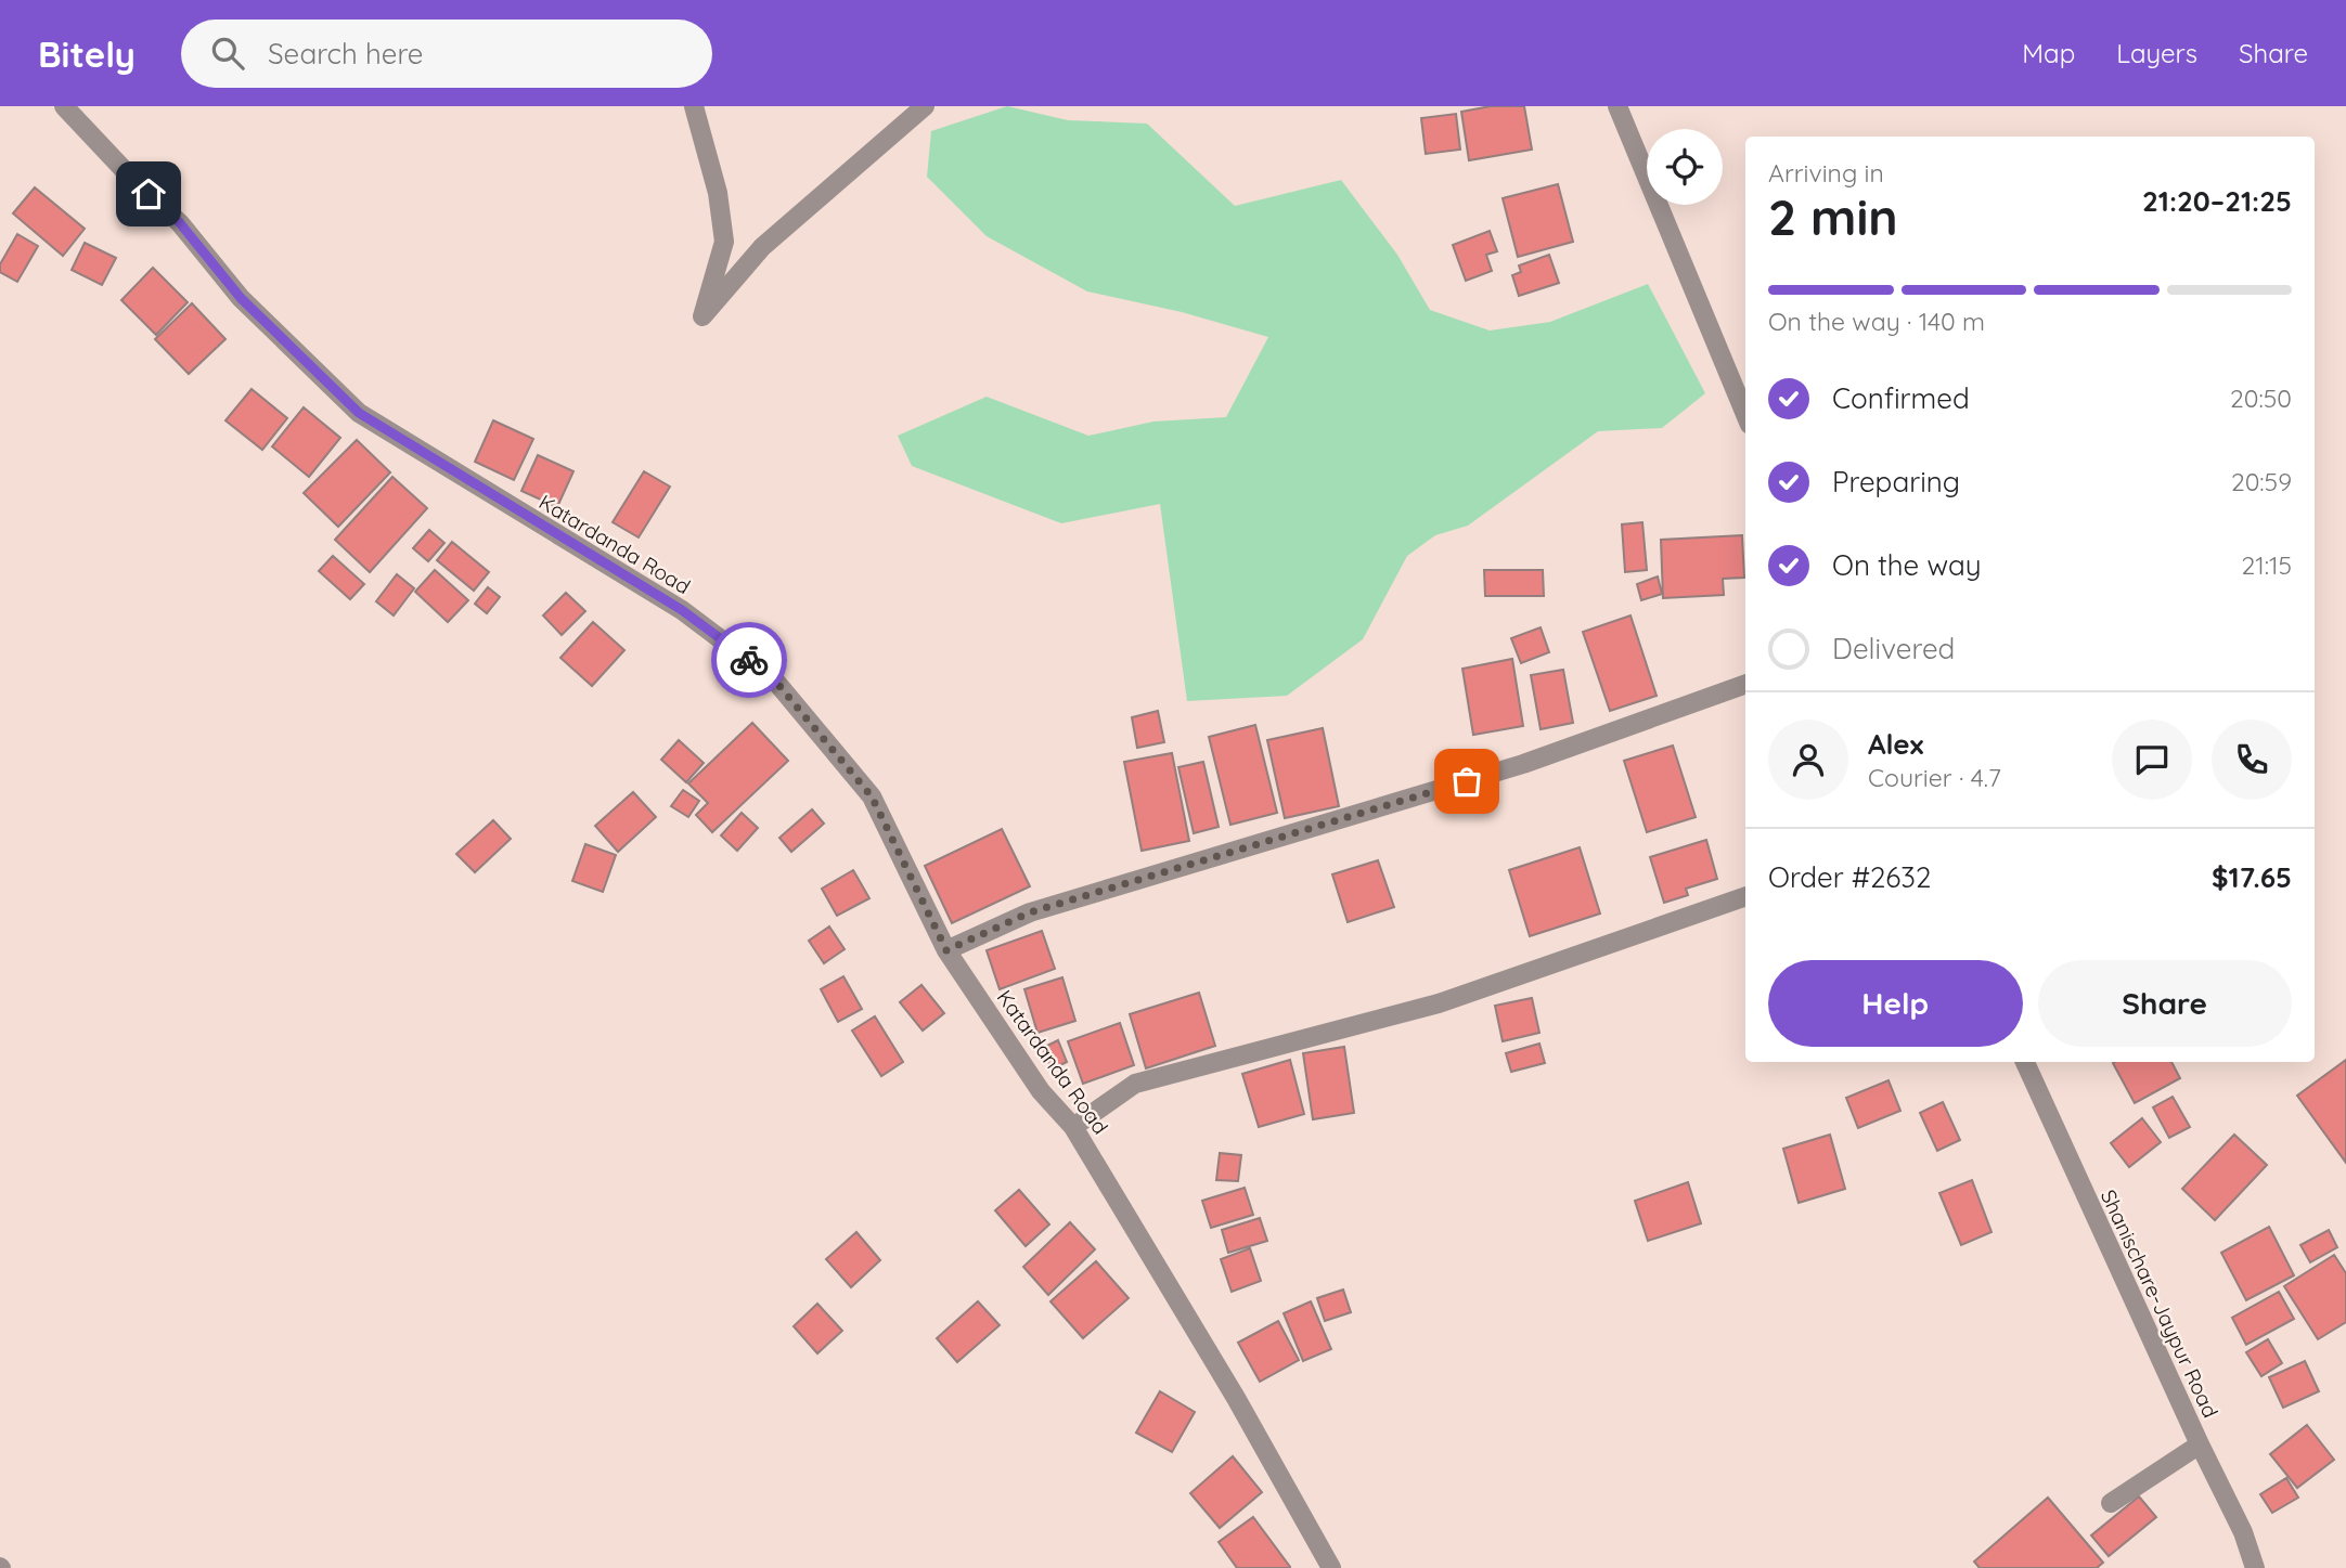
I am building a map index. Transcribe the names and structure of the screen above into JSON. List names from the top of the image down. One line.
{"streets":{"street":["Katardanda Road","Shanischare-Jaypur Road"]},"page":{"header":"Bitely","search":"Search here","nav":["Map","Layers","Share"],"heading":["2 min","Arriving in","21:20–21:25"],"panel":["Alex","Courier · 4.7","Order #2632","$17.65"],"bar":"On the way · 140 m","list":[["Confirmed","20:50"],["Preparing","20:59"],["On the way","21:15"],"Delivered"],"buttons":["Help","Share"]}}
